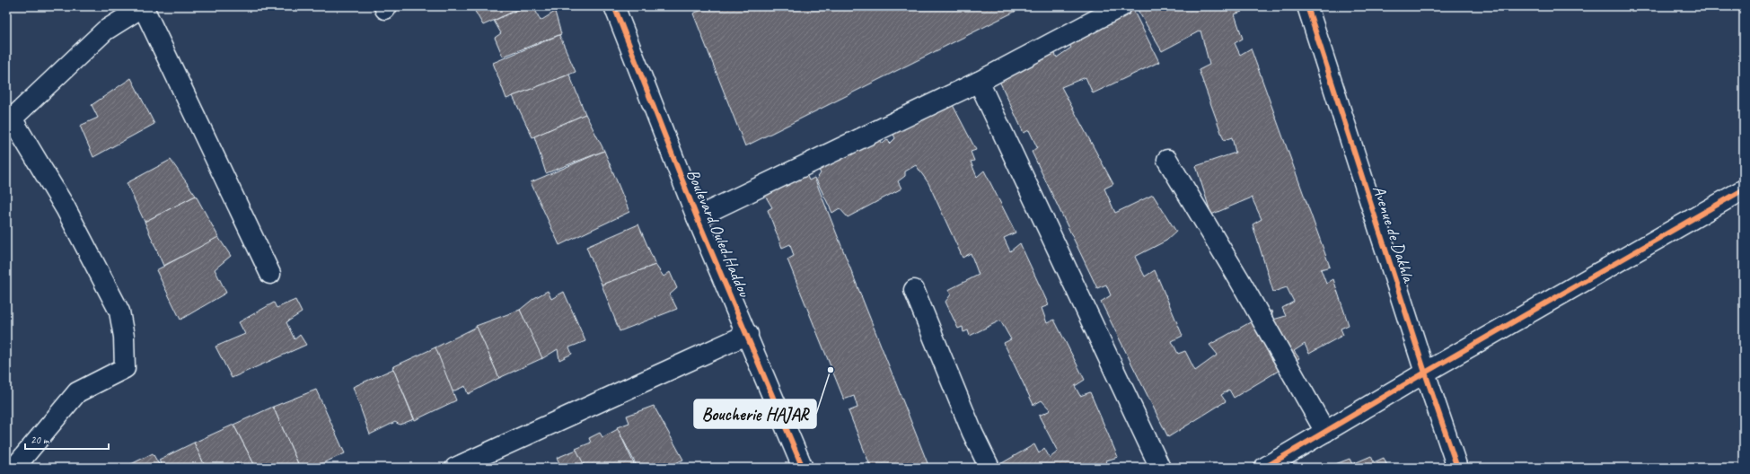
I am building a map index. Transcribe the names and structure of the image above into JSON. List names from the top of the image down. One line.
{"streets":{"street":["Boulevard Ouled Haddou","Avenue de Dakhla"]},"places":["Boucherie HAJAR"],"scale_bar":"20 m"}
